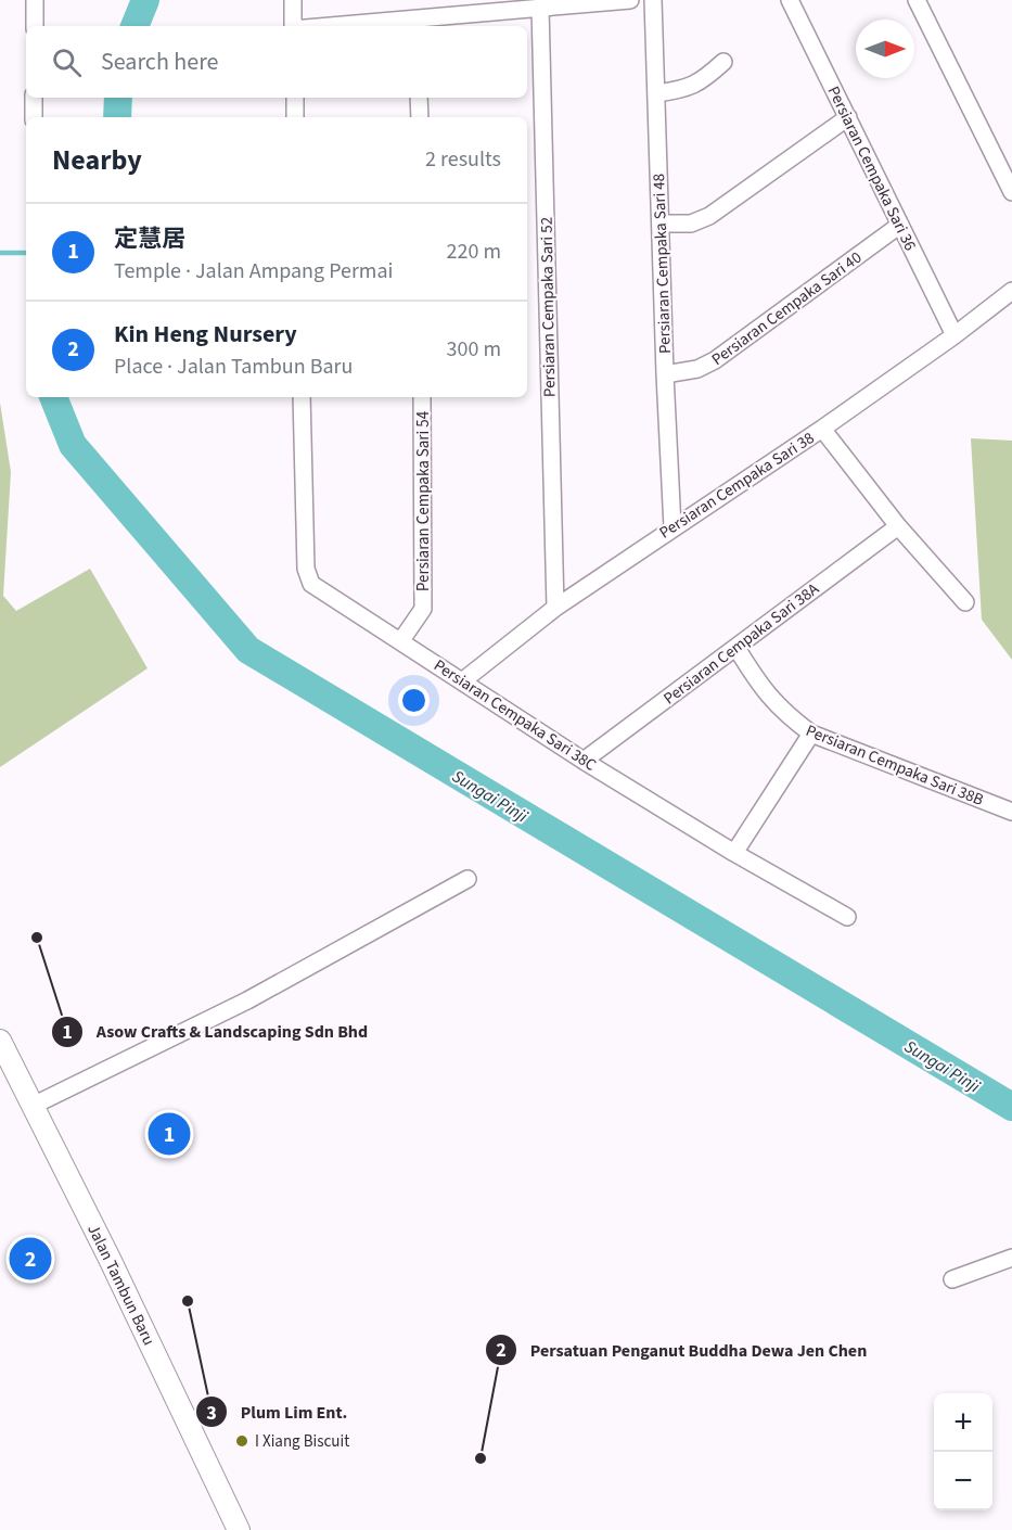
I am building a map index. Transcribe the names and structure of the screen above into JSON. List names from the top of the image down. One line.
{"streets":{"main road":["Jalan Tambun Baru"],"street":["Persiaran Cempaka Sari 36","Persiaran Cempaka Sari 48","Persiaran Cempaka Sari 52","Persiaran Cempaka Sari 40","Persiaran Cempaka Sari 38","Persiaran Cempaka Sari 54","Persiaran Cempaka Sari 38A","Persiaran Cempaka Sari 38C","Persiaran Cempaka Sari 38B"]},"crossings":[["Persiaran Cempaka Sari 36","Persiaran Cempaka Sari 40"],["Persiaran Cempaka Sari 36","Persiaran Cempaka Sari 38"],["Persiaran Cempaka Sari 48","Persiaran Cempaka Sari 40"],["Persiaran Cempaka Sari 48","Persiaran Cempaka Sari 38"],["Persiaran Cempaka Sari 52","Persiaran Cempaka Sari 38"],["Persiaran Cempaka Sari 38","Persiaran Cempaka Sari 38C"],["Persiaran Cempaka Sari 54","Persiaran Cempaka Sari 38C"],["Persiaran Cempaka Sari 38A","Persiaran Cempaka Sari 38C"],["Persiaran Cempaka Sari 38A","Persiaran Cempaka Sari 38B"]],"water":["Sungai Pinji"],"places":["Asow Crafts & Landscaping Sdn Bhd","Plum Lim Ent.","I Xiang Biscuit","Persatuan Penganut Buddha Dewa Jen Chen"],"north":"right","page":{"search":"Search here","heading":["Nearby","2 results"],"list":[{"mark":"1","name":"定慧居","note":"Temple · Jalan Ampang Permai","value":"220 m"},{"mark":"2","name":"Kin Heng Nursery","note":"Place · Jalan Tambun Baru","value":"300 m"}],"pins":["1","2"],"map_buttons":["+","−"]}}
